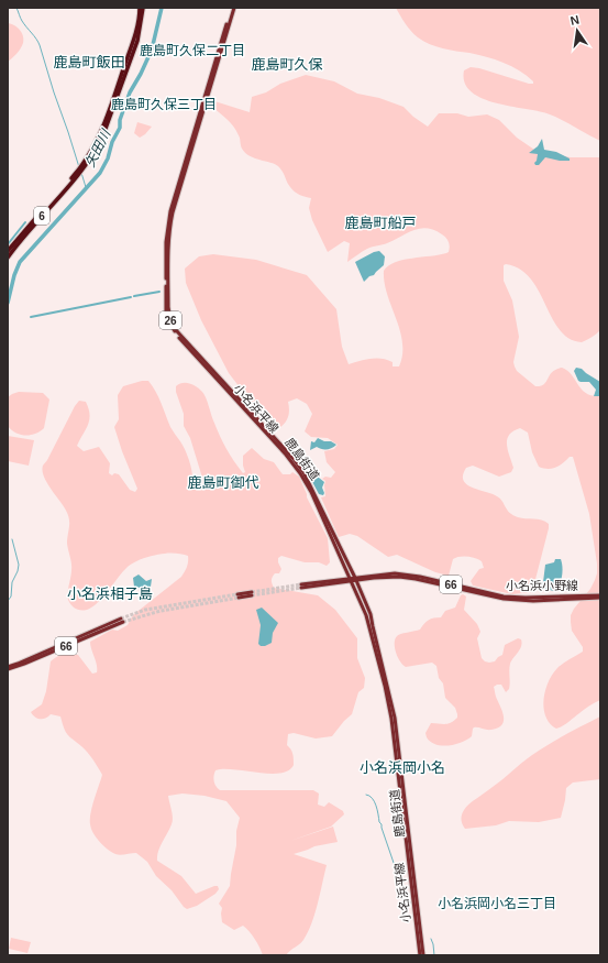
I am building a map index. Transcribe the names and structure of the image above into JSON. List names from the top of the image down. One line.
{"streets":{"highway":["6"],"main road":["26","小名浜平線","鹿島街道","66","小名浜小野線"]},"crossings":[["小名浜平線","鹿島街道"],["小名浜平線","小名浜小野線"],["鹿島街道","小名浜小野線"]],"districts":["鹿島町久保二丁目","鹿島町飯田","鹿島町久保","鹿島町久保三丁目","鹿島町船戸","鹿島町御代","小名浜相子島","小名浜岡小名","小名浜岡小名三丁目"],"water":["矢田川"],"north":"top"}
